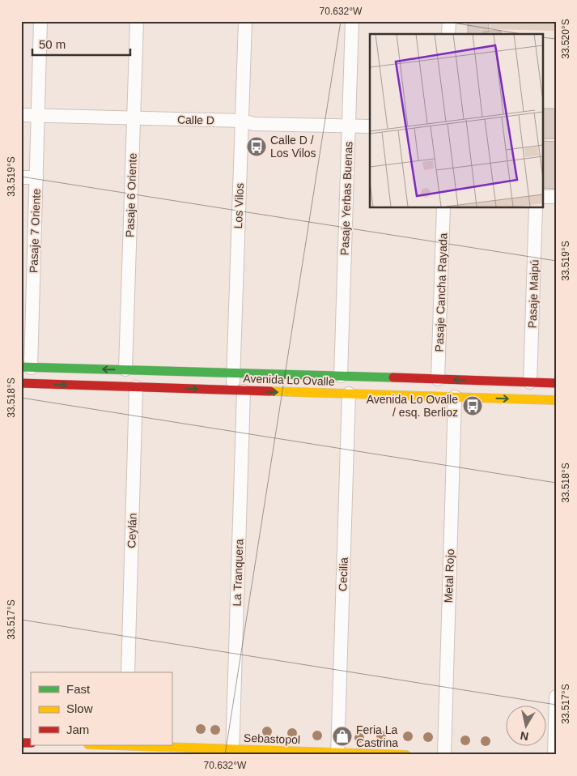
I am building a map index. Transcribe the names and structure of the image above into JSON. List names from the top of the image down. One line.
{"streets":{"main road":["Avenida Lo Ovalle","Sebastopol"],"street":["Calle D","Pasaje 6 Oriente","Pasaje Yerbas Buenas","Los Vilos","Pasaje 7 Oriente","Pasaje Cancha Rayada","Pasaje Maipú","Ceylán","La Tranquera","Cecilia","Metal Rojo"]},"crossings":[["Calle D","Pasaje 6 Oriente"],["Calle D","Pasaje Yerbas Buenas"],["Calle D","Los Vilos"],["Calle D","Pasaje 7 Oriente"],["Pasaje 6 Oriente","Avenida Lo Ovalle"],["Pasaje Yerbas Buenas","Avenida Lo Ovalle"],["Los Vilos","Avenida Lo Ovalle"],["Los Vilos","La Tranquera"],["Pasaje 7 Oriente","Avenida Lo Ovalle"],["Pasaje Cancha Rayada","Avenida Lo Ovalle"],["Pasaje Maipú","Avenida Lo Ovalle"],["Avenida Lo Ovalle","Ceylán"],["Avenida Lo Ovalle","La Tranquera"],["Avenida Lo Ovalle","Cecilia"],["Avenida Lo Ovalle","Metal Rojo"],["La Tranquera","Sebastopol"],["Cecilia","Sebastopol"]],"places":{"bus stop":["Calle D / Los Vilos","Avenida Lo Ovalle / esq. Berlioz"],"shop":["Feria La Castrina"]},"legend":["Fast","Slow","Jam"],"scale_bar":"50 m","north":"bottom","coordinates":["70.632°W","33.520°S","33.519°S","33.518°S","33.517°S"]}
